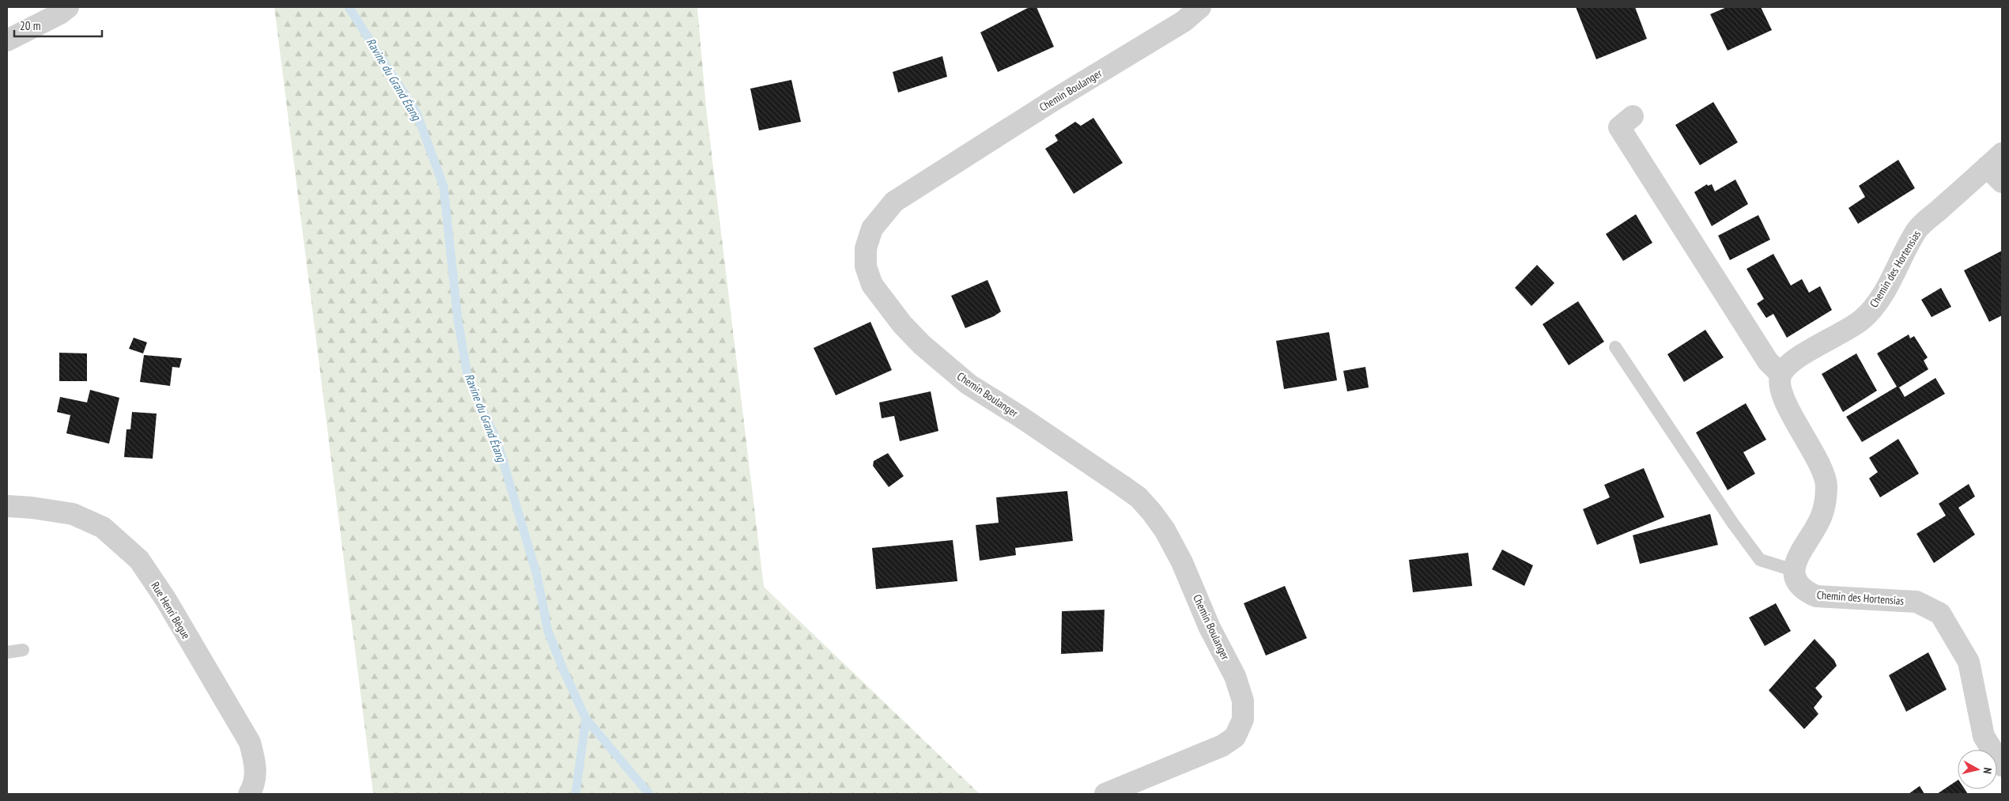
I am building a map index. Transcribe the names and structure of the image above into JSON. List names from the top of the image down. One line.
{"streets":{"street":["Chemin Boulanger","Chemin des Hortensias","Rue Henri Bègue"]},"water":["Ravine du Grand Étang"],"scale_bar":"20 m","north":"right"}
